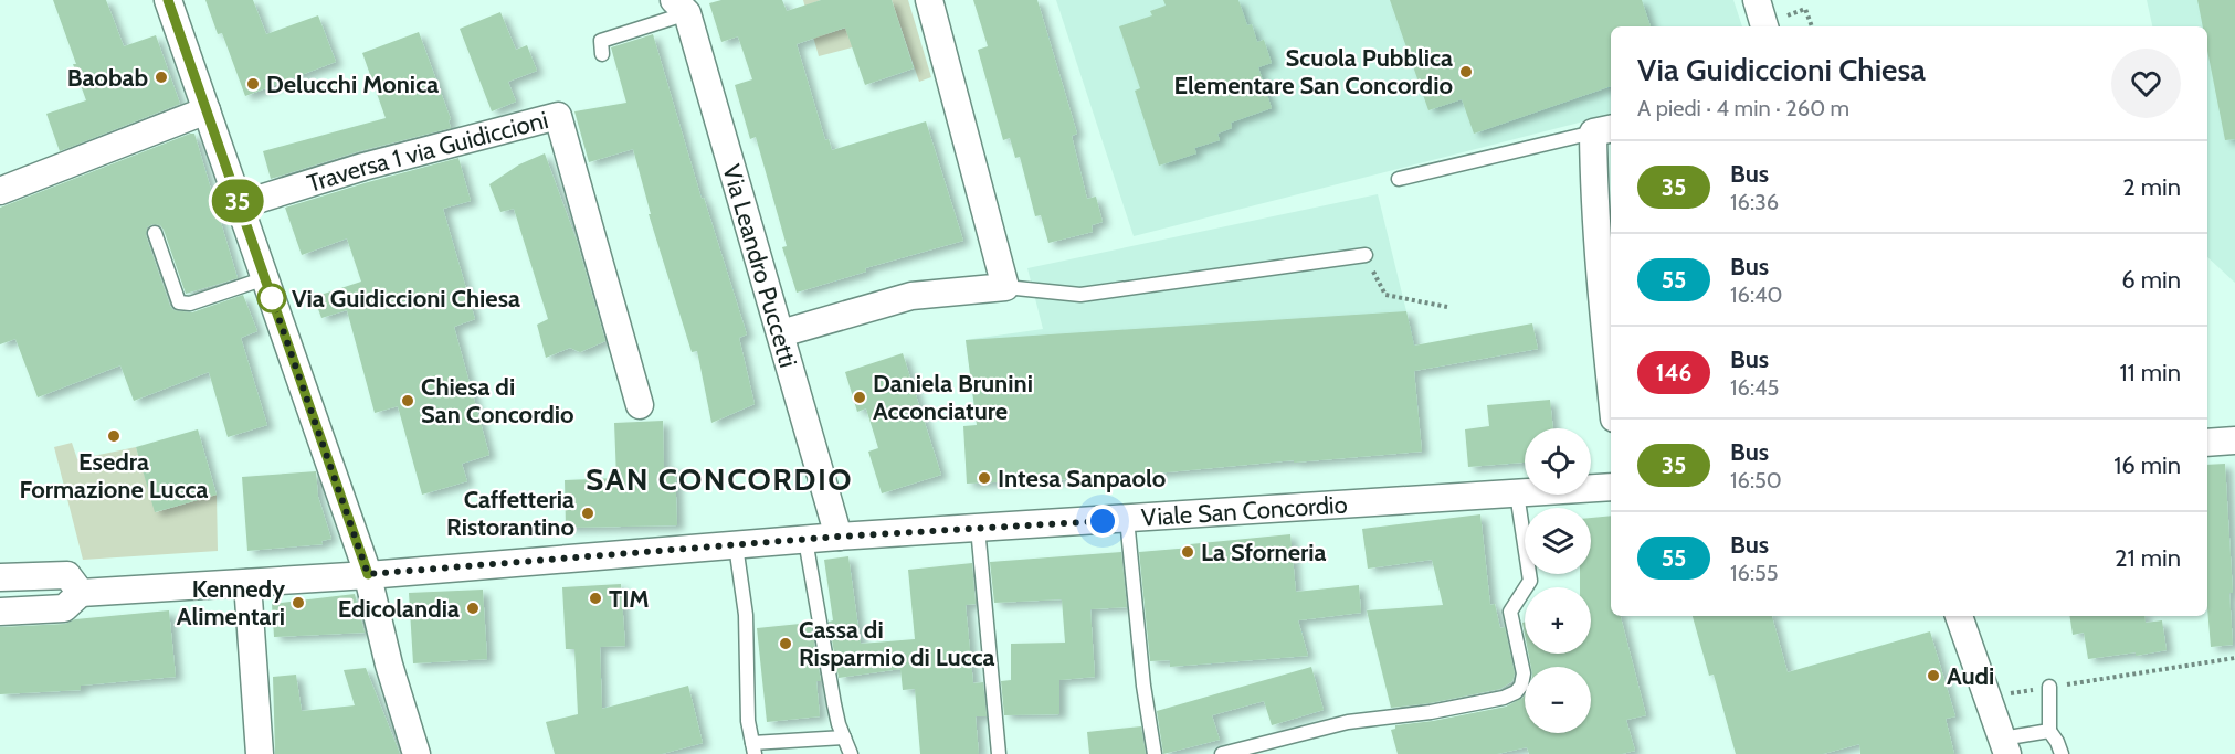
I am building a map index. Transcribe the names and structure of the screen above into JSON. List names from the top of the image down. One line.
{"streets":{"street":["Traversa 1 via Guidiccioni","Via Leandro Puccetti","Viale San Concordio"]},"crossings":[["Via Leandro Puccetti","Viale San Concordio"]],"districts":["SAN CONCORDIO"],"places":["Scuola Pubblica Elementare San Concordio","Baobab","Delucchi Monica","Via Guidiccioni Chiesa","Daniela Brunini Acconciature","Chiesa di San Concordio","Esedra Formazione Lucca","Intesa Sanpaolo","Caffetteria Ristorantino","La Sforneria","TIM","Kennedy Alimentari","Edicolandia","Cassa di Risparmio di Lucca","Audi"],"lines":["bus line 35"],"page":{"on_map":"35","heading":["Via Guidiccioni Chiesa","A piedi · 4 min · 260 m"],"list":[{"mark":"35","name":"Bus","note":"16:36","value":"2 min"},{"mark":"55","name":"Bus","note":"16:40","value":"6 min"},{"mark":"146","name":"Bus","note":"16:45","value":"11 min"},{"mark":"35","name":"Bus","note":"16:50","value":"16 min"},{"mark":"55","name":"Bus","note":"16:55","value":"21 min"}],"map_buttons":["+","−"]}}
